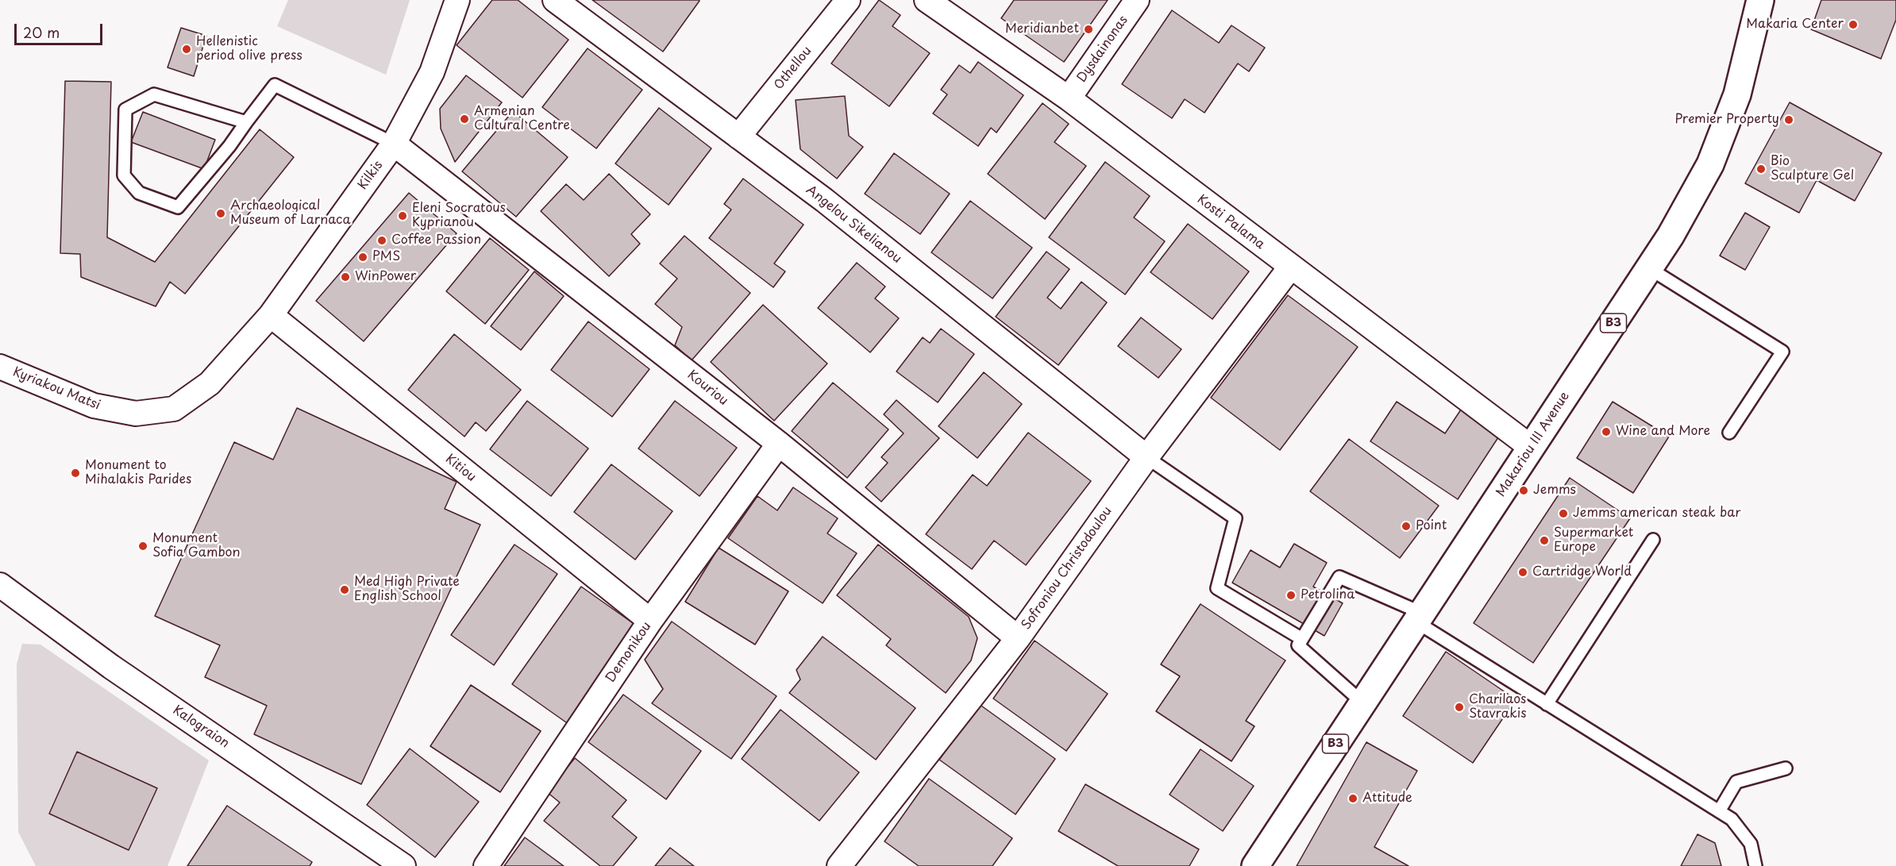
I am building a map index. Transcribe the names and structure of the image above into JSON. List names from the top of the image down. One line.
{"streets":{"main road":["B3","Makariou III Avenue"],"street":["Dysdainonas","Othellou","Kilkis","Kosti Palama","Angelou Sikelianou","Kouriou","Kyriakou Matsi","Kitiou","Sofroniou Christodoulou","Demonikou","Kalograion"]},"crossings":[["Dysdainonas","Kosti Palama"],["Othellou","Angelou Sikelianou"],["Kilkis","Kouriou"],["Kilkis","Kyriakou Matsi"],["Kilkis","Kitiou"],["Kosti Palama","Makariou III Avenue"],["Kosti Palama","Sofroniou Christodoulou"],["Angelou Sikelianou","Sofroniou Christodoulou"],["Kouriou","Sofroniou Christodoulou"],["Kouriou","Demonikou"],["Kitiou","Demonikou"]],"places":["Makaria Center","Meridianbet","Hellenistic period olive press","Armenian Cultural Centre","Premier Property","Bio Sculpture Gel","Archaeological Museum of Larnaca","Eleni Socratous Kyprianou","Coffee Passion","PMS","WinPower","Wine and More","Monument to Mihalakis Parides","Jemms","Jemms american steak bar","Point","Supermarket Europe","Monument Sofia Gambon","Cartridge World","Med High Private English School","Petrolina","Charilaos Stavrakis","Attitude"],"scale_bar":"20 m"}
